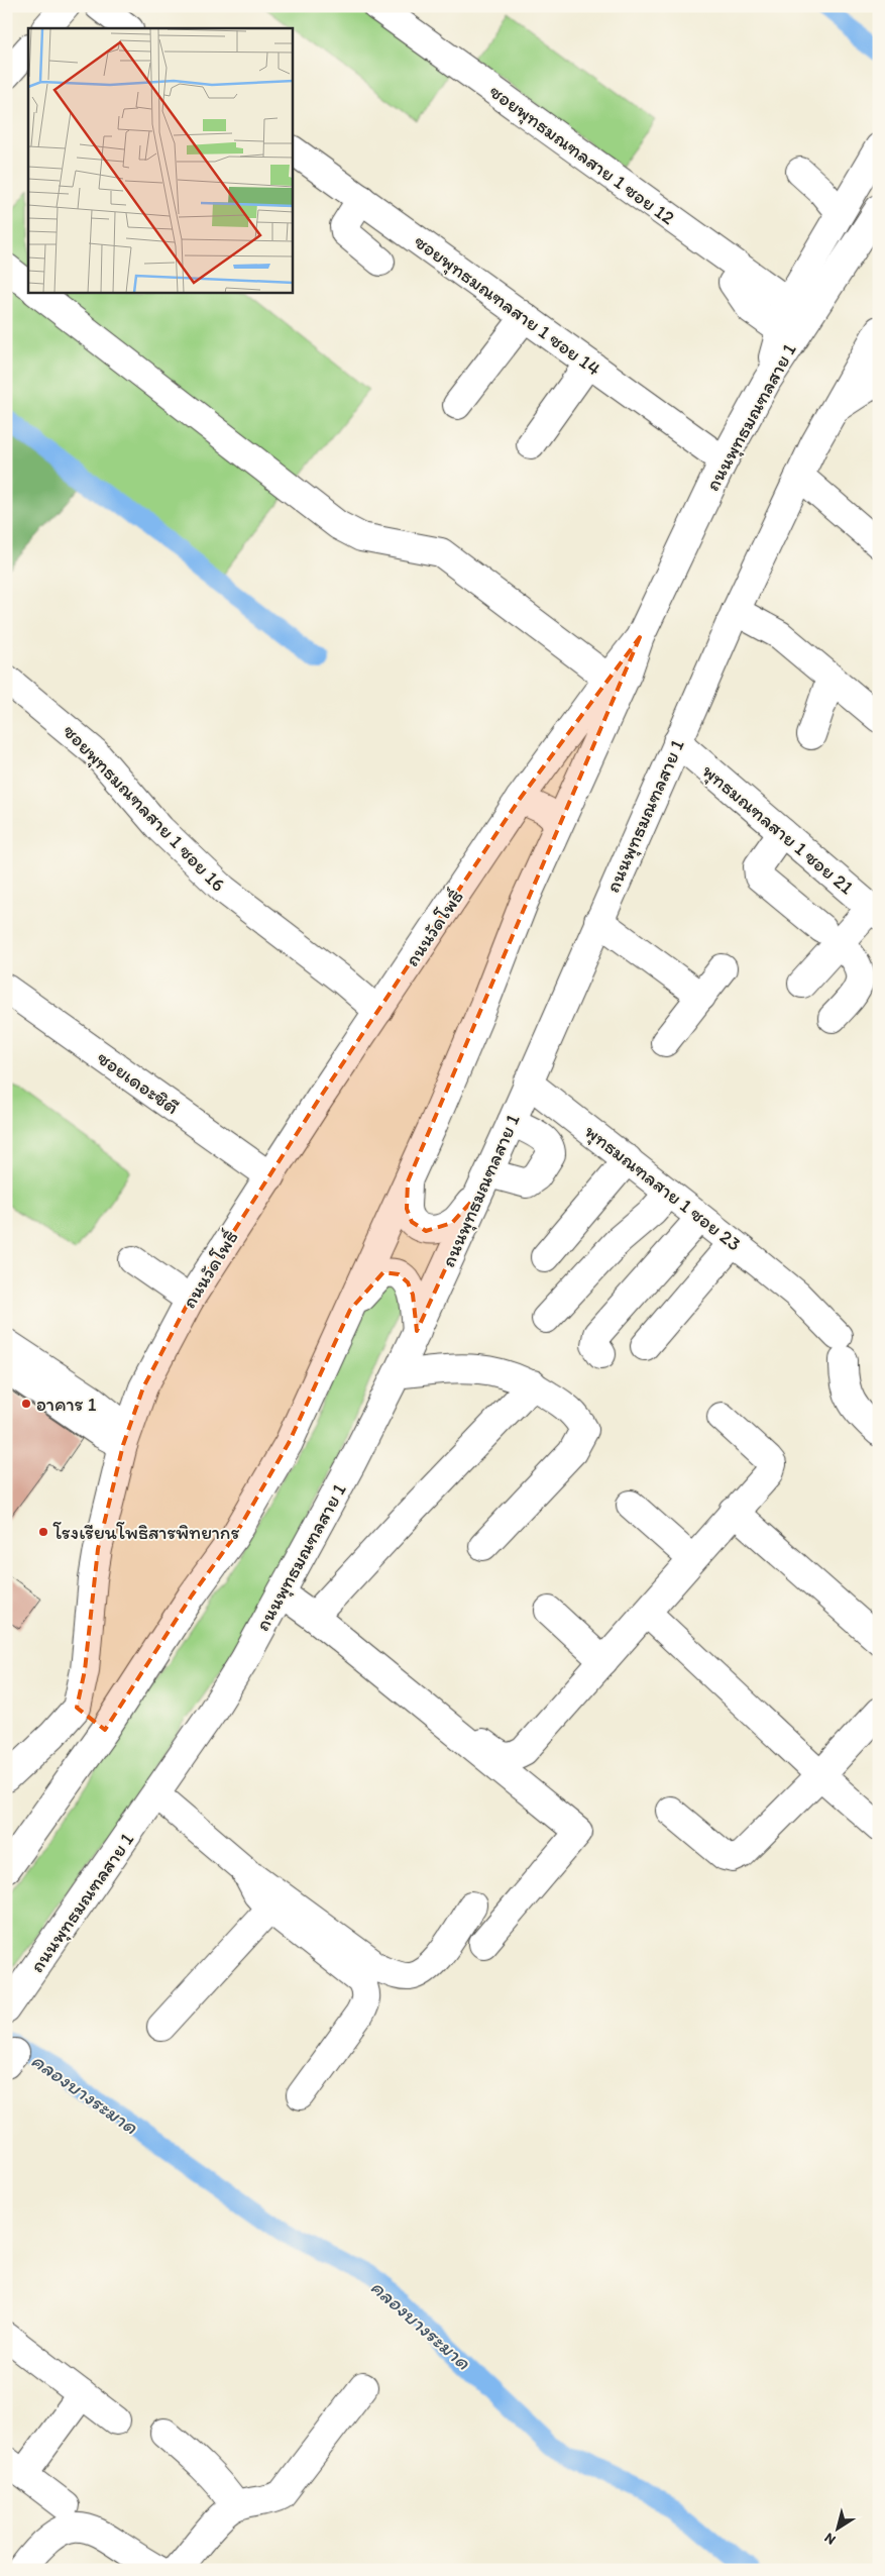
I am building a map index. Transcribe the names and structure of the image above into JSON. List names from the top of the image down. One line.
{"streets":{"street":["ซอยพุทธมณฑลสาย 1 ซอย 12","ซอยพุทธมณฑลสาย 1 ซอย 14","ถนนพุทธมณฑลสาย 1","ซอยพุทธมณฑลสาย 1 ซอย 16","พุทธมณฑลสาย 1 ซอย 21","ถนนวัดโพธิ์","ซอยเดอะซิตี","พุทธมณฑลสาย 1 ซอย 23"]},"crossings":[["ซอยพุทธมณฑลสาย 1 ซอย 14","ถนนพุทธมณฑลสาย 1"],["ถนนพุทธมณฑลสาย 1","พุทธมณฑลสาย 1 ซอย 21"],["ถนนพุทธมณฑลสาย 1","ถนนวัดโพธิ์"],["ถนนพุทธมณฑลสาย 1","พุทธมณฑลสาย 1 ซอย 23"],["ซอยพุทธมณฑลสาย 1 ซอย 16","ถนนวัดโพธิ์"],["ถนนวัดโพธิ์","ซอยเดอะซิตี"]],"water":["คลองบางระมาด"],"places":["อาคาร 1","โรงเรียนโพธิสารพิทยากร"],"north":"bottom left"}
